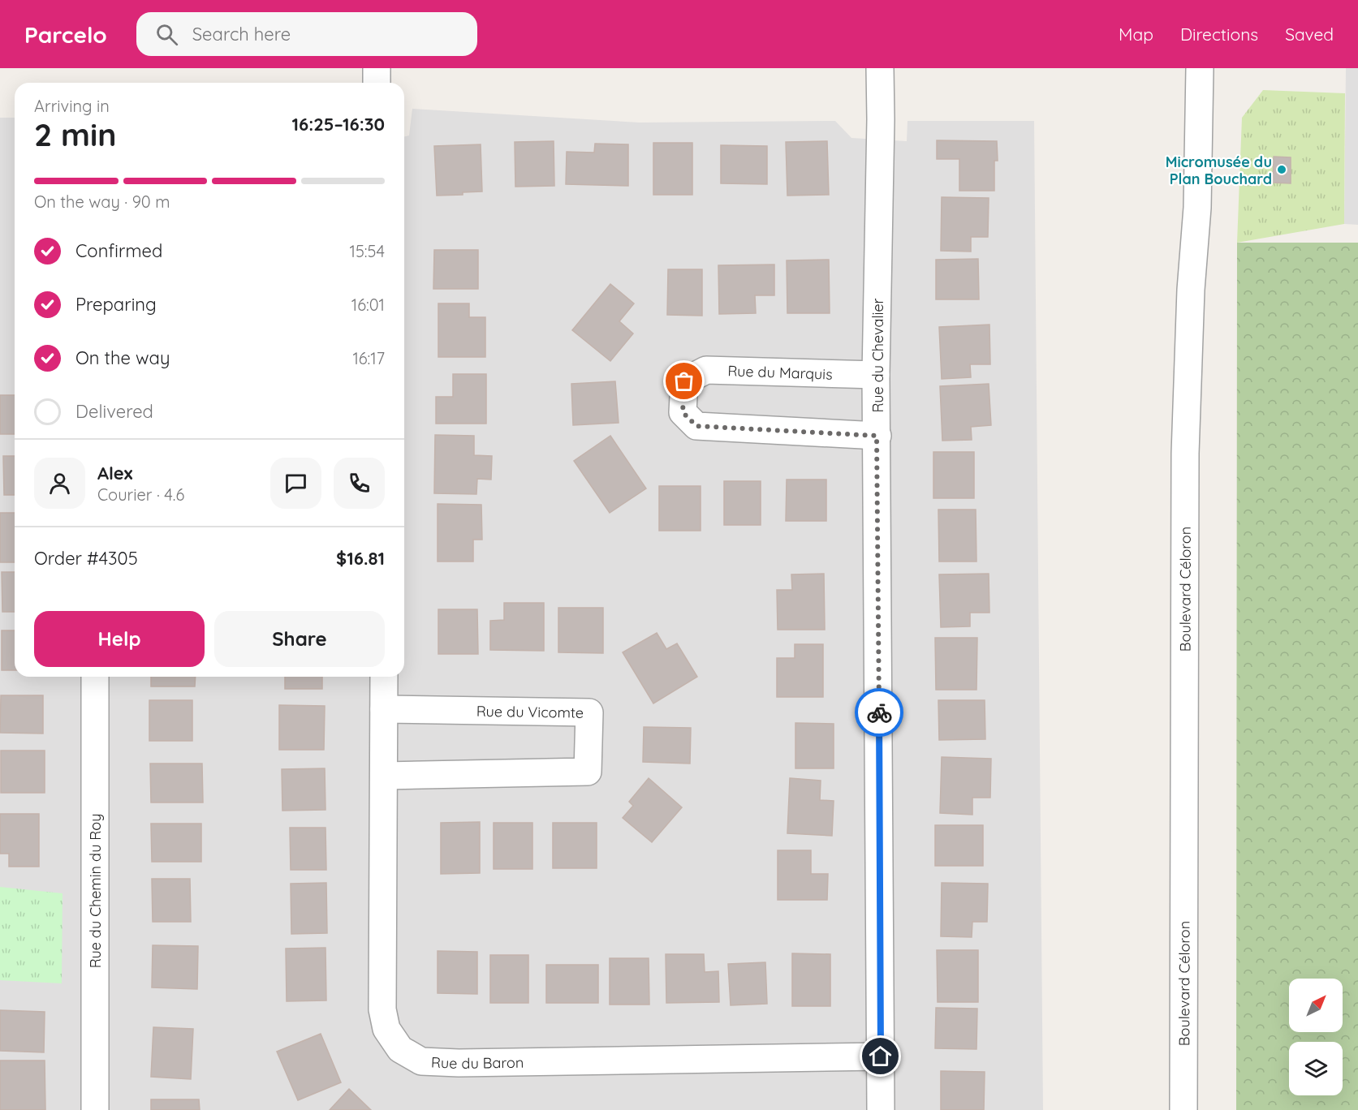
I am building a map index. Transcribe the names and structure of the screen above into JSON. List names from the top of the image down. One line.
{"streets":{"street":["Rue du Chevalier","Rue du Marquis","Boulevard Céloron","Rue du Vicomte","Rue du Chemin du Roy","Rue du Baron"]},"crossings":[["Rue du Chevalier","Rue du Marquis"],["Rue du Chevalier","Rue du Baron"],["Rue du Vicomte","Rue du Baron"]],"places":["Micromusée du Plan Bouchard"],"north":"top right","page":{"header":"Parcelo","search":"Search here","nav":["Map","Directions","Saved"],"heading":["2 min","Arriving in","16:25–16:30"],"panel":["Alex","Courier · 4.6","Order #4305","$16.81"],"bar":"On the way · 90 m","list":[["Confirmed","15:54"],["Preparing","16:01"],["On the way","16:17"],"Delivered"],"buttons":["Help","Share"]}}
